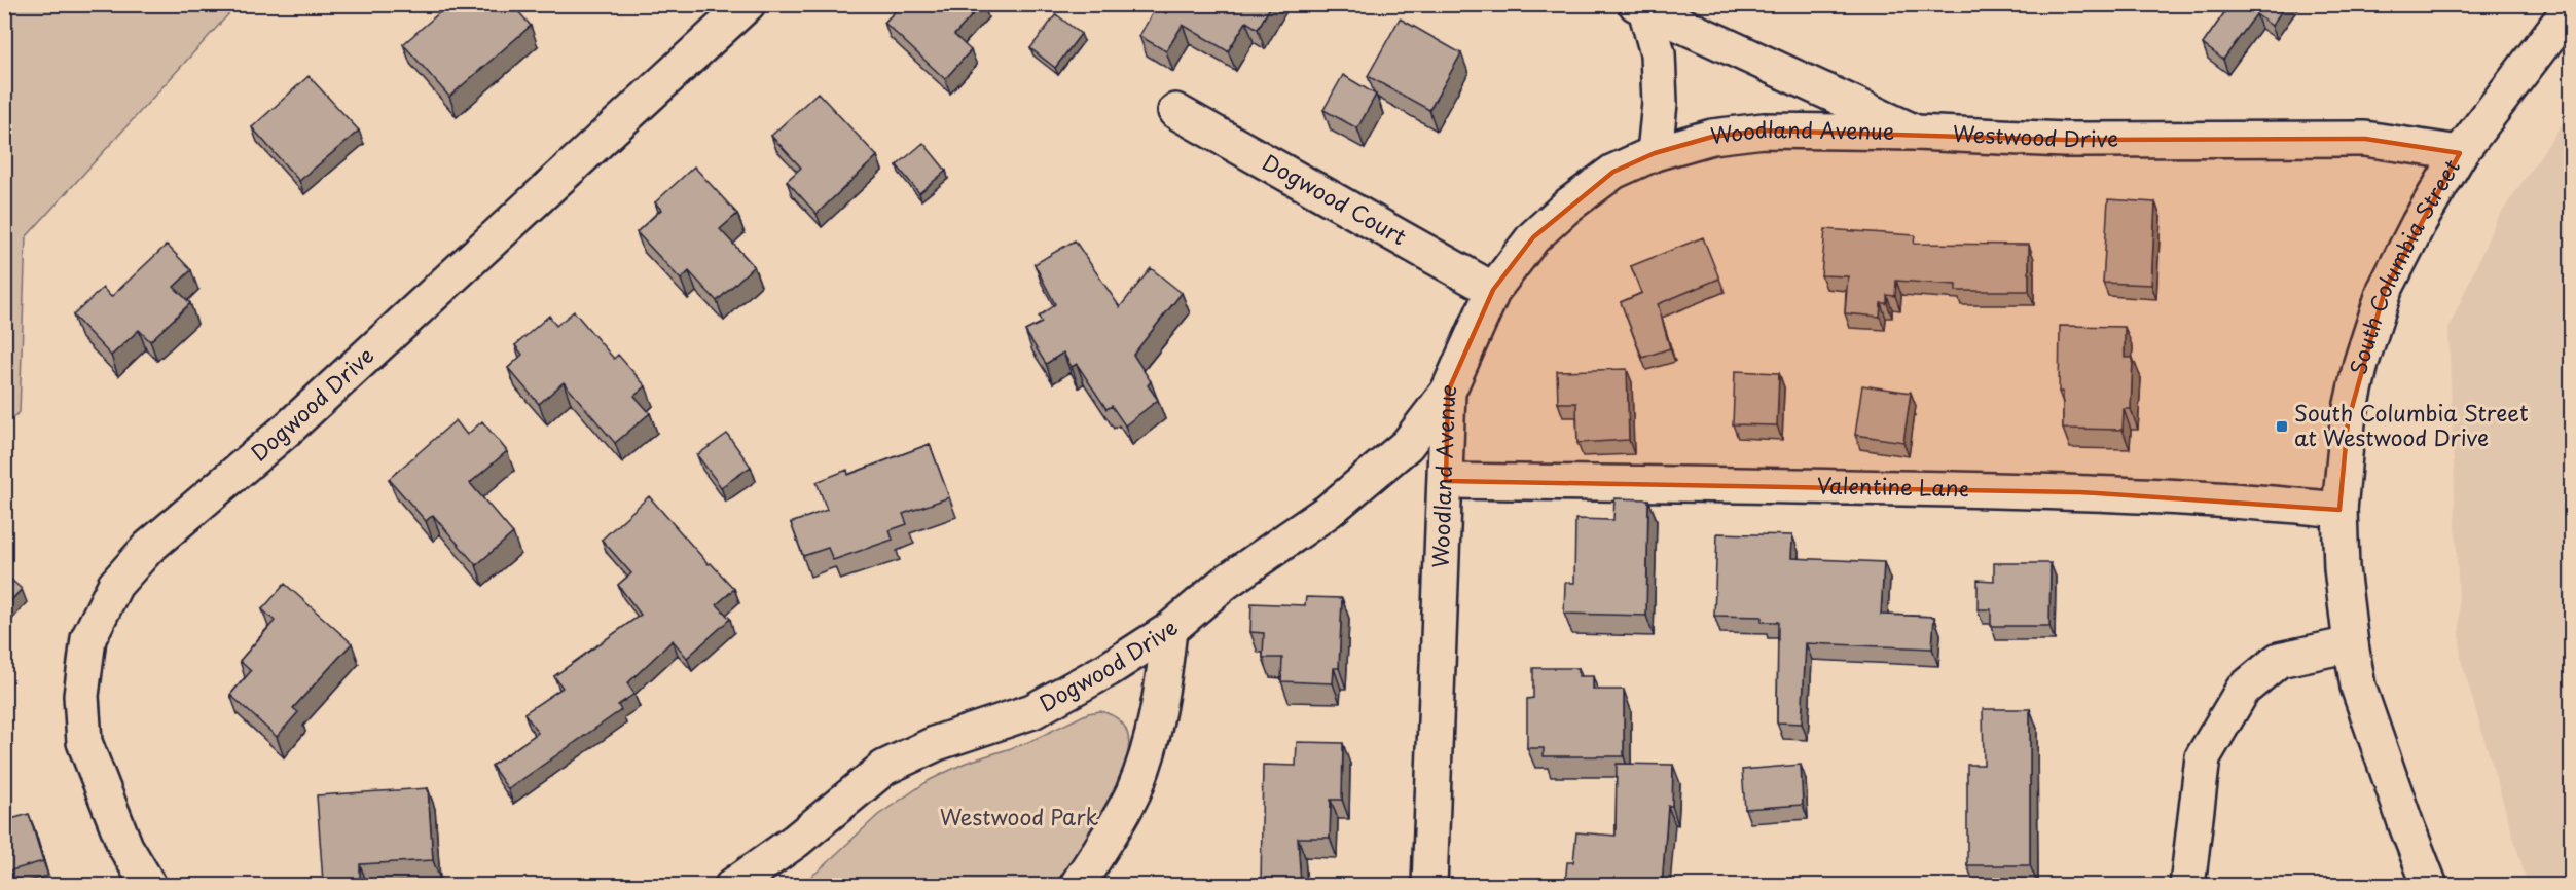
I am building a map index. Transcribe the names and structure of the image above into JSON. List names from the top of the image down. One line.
{"streets":{"street":["Woodland Avenue","Westwood Drive","Dogwood Court","South Columbia Street","Dogwood Drive","Valentine Lane"]},"crossings":[["Woodland Avenue","Westwood Drive"],["Woodland Avenue","Dogwood Court"],["Woodland Avenue","Dogwood Drive"],["Woodland Avenue","Valentine Lane"],["Westwood Drive","South Columbia Street"],["South Columbia Street","Valentine Lane"]],"parks":["Westwood Park"],"places":{"transit":["South Columbia Street at Westwood Drive"]}}
